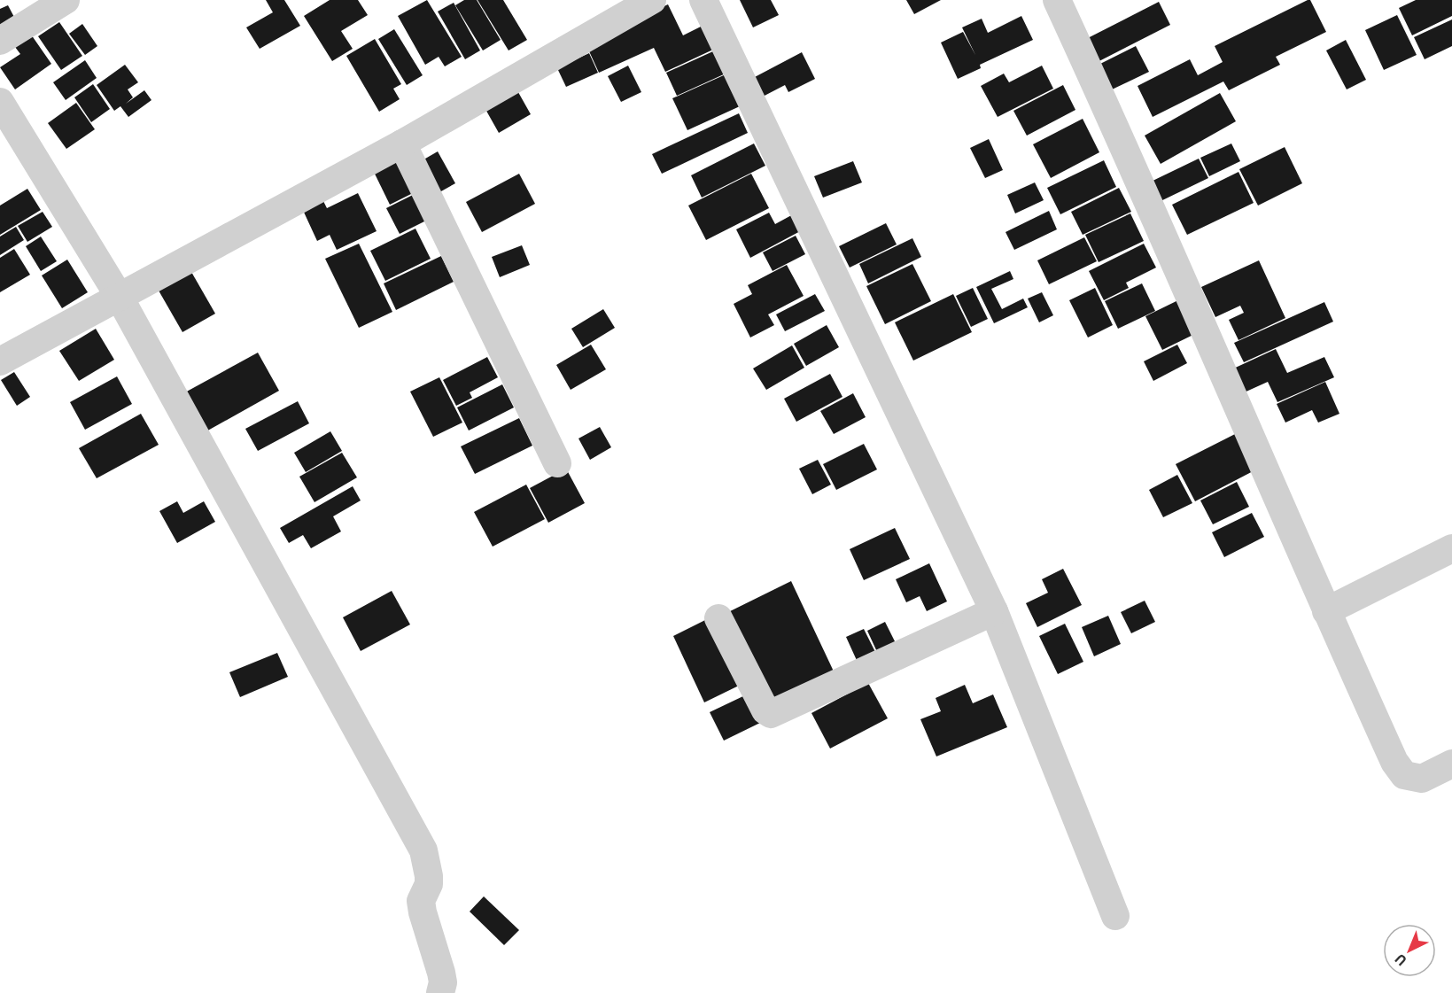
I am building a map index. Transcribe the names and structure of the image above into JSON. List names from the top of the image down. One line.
{"north":"bottom left"}
